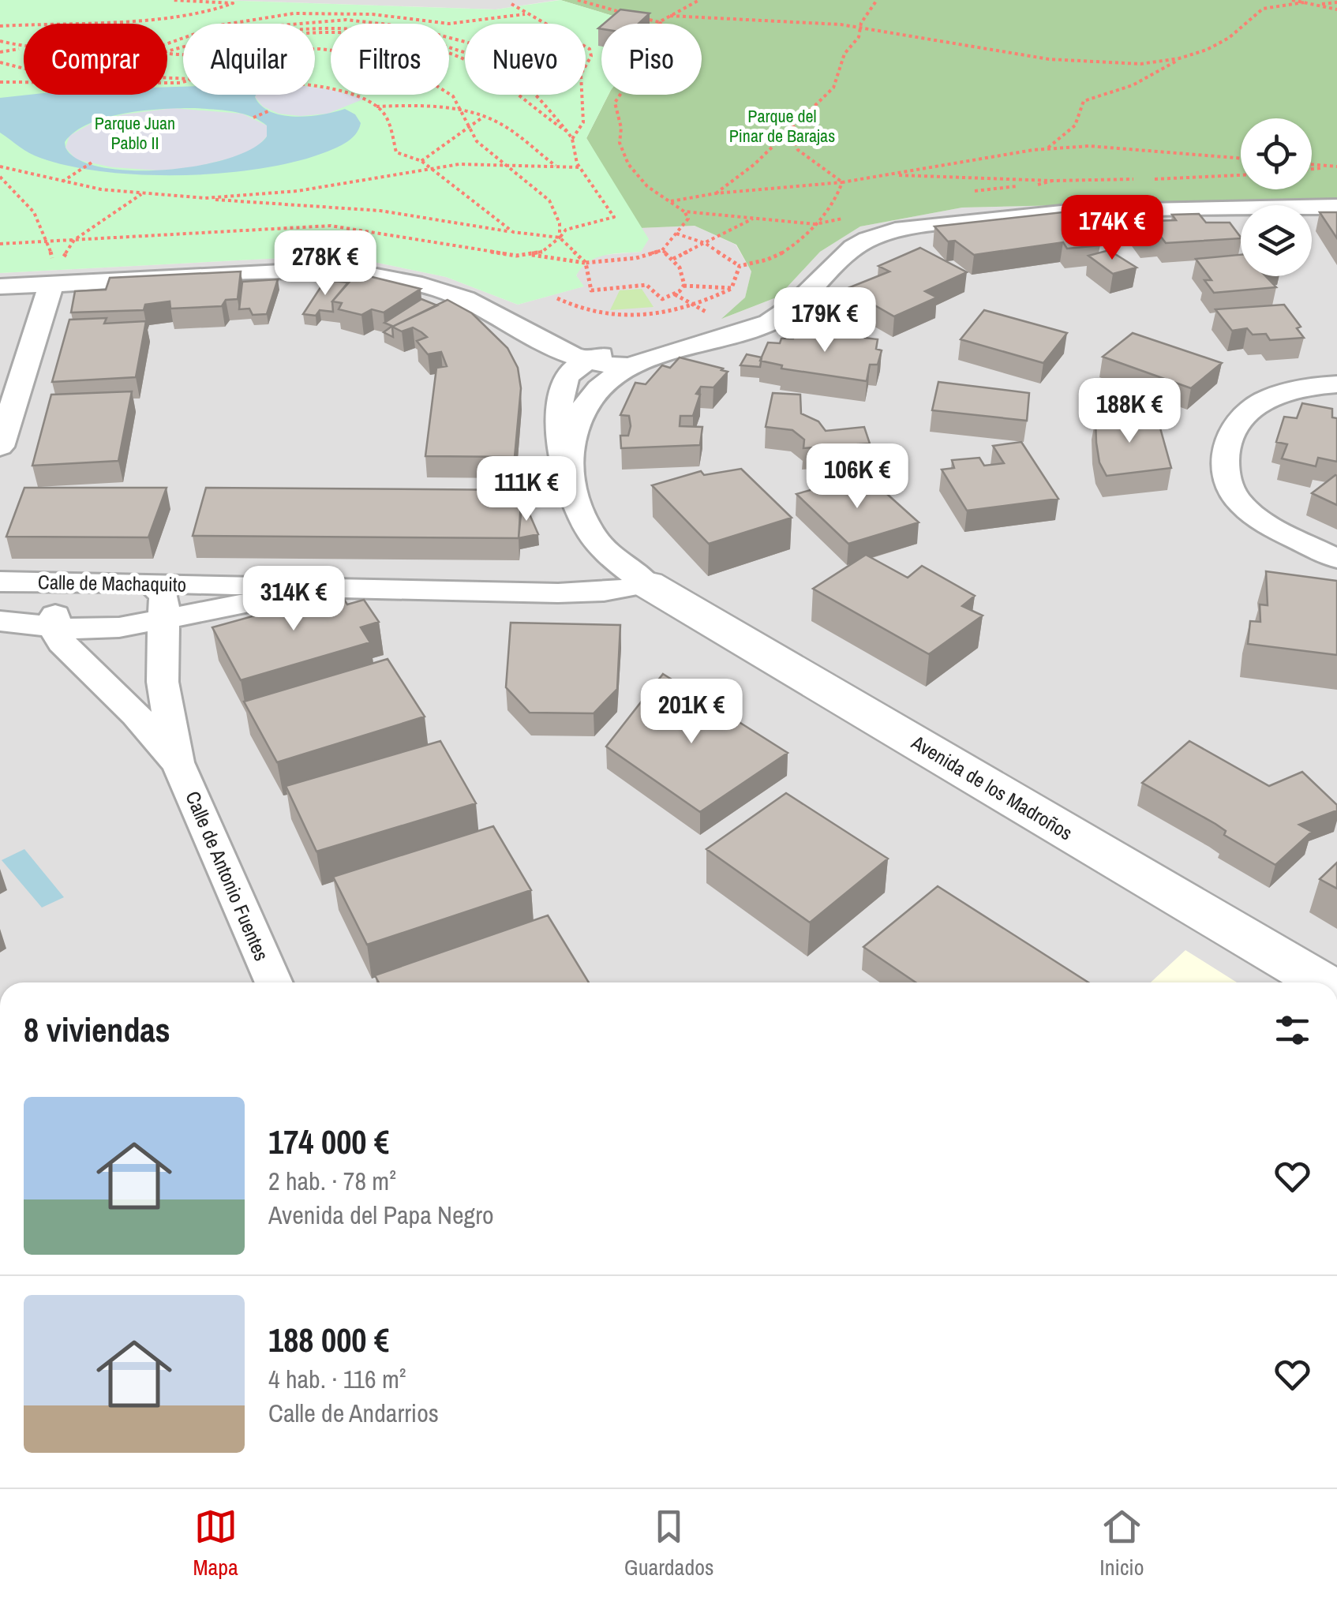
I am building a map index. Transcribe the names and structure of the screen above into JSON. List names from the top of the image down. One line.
{"streets":{"street":["Calle de Machaquito","Avenida de los Madroños","Calle de Antonio Fuentes"]},"crossings":[["Calle de Machaquito","Avenida de los Madroños"],["Calle de Machaquito","Calle de Antonio Fuentes"]],"parks":["Parque del Pinar de Barajas","Parque Juan Pablo II"],"page":{"chip":["Comprar","Alquilar","Filtros","Nuevo","Piso"],"price":["174K €","278K €","179K €","188K €","106K €","111K €","314K €","201K €"],"heading":"8 viviendas","list":[{"name":"174 000 €","note":"2 hab. · 78 m² · Avenida del Papa Negro"},{"name":"188 000 €","note":"4 hab. · 116 m² · Calle de Andarrios"}],"tabs":["Mapa","Guardados","Inicio"]}}
